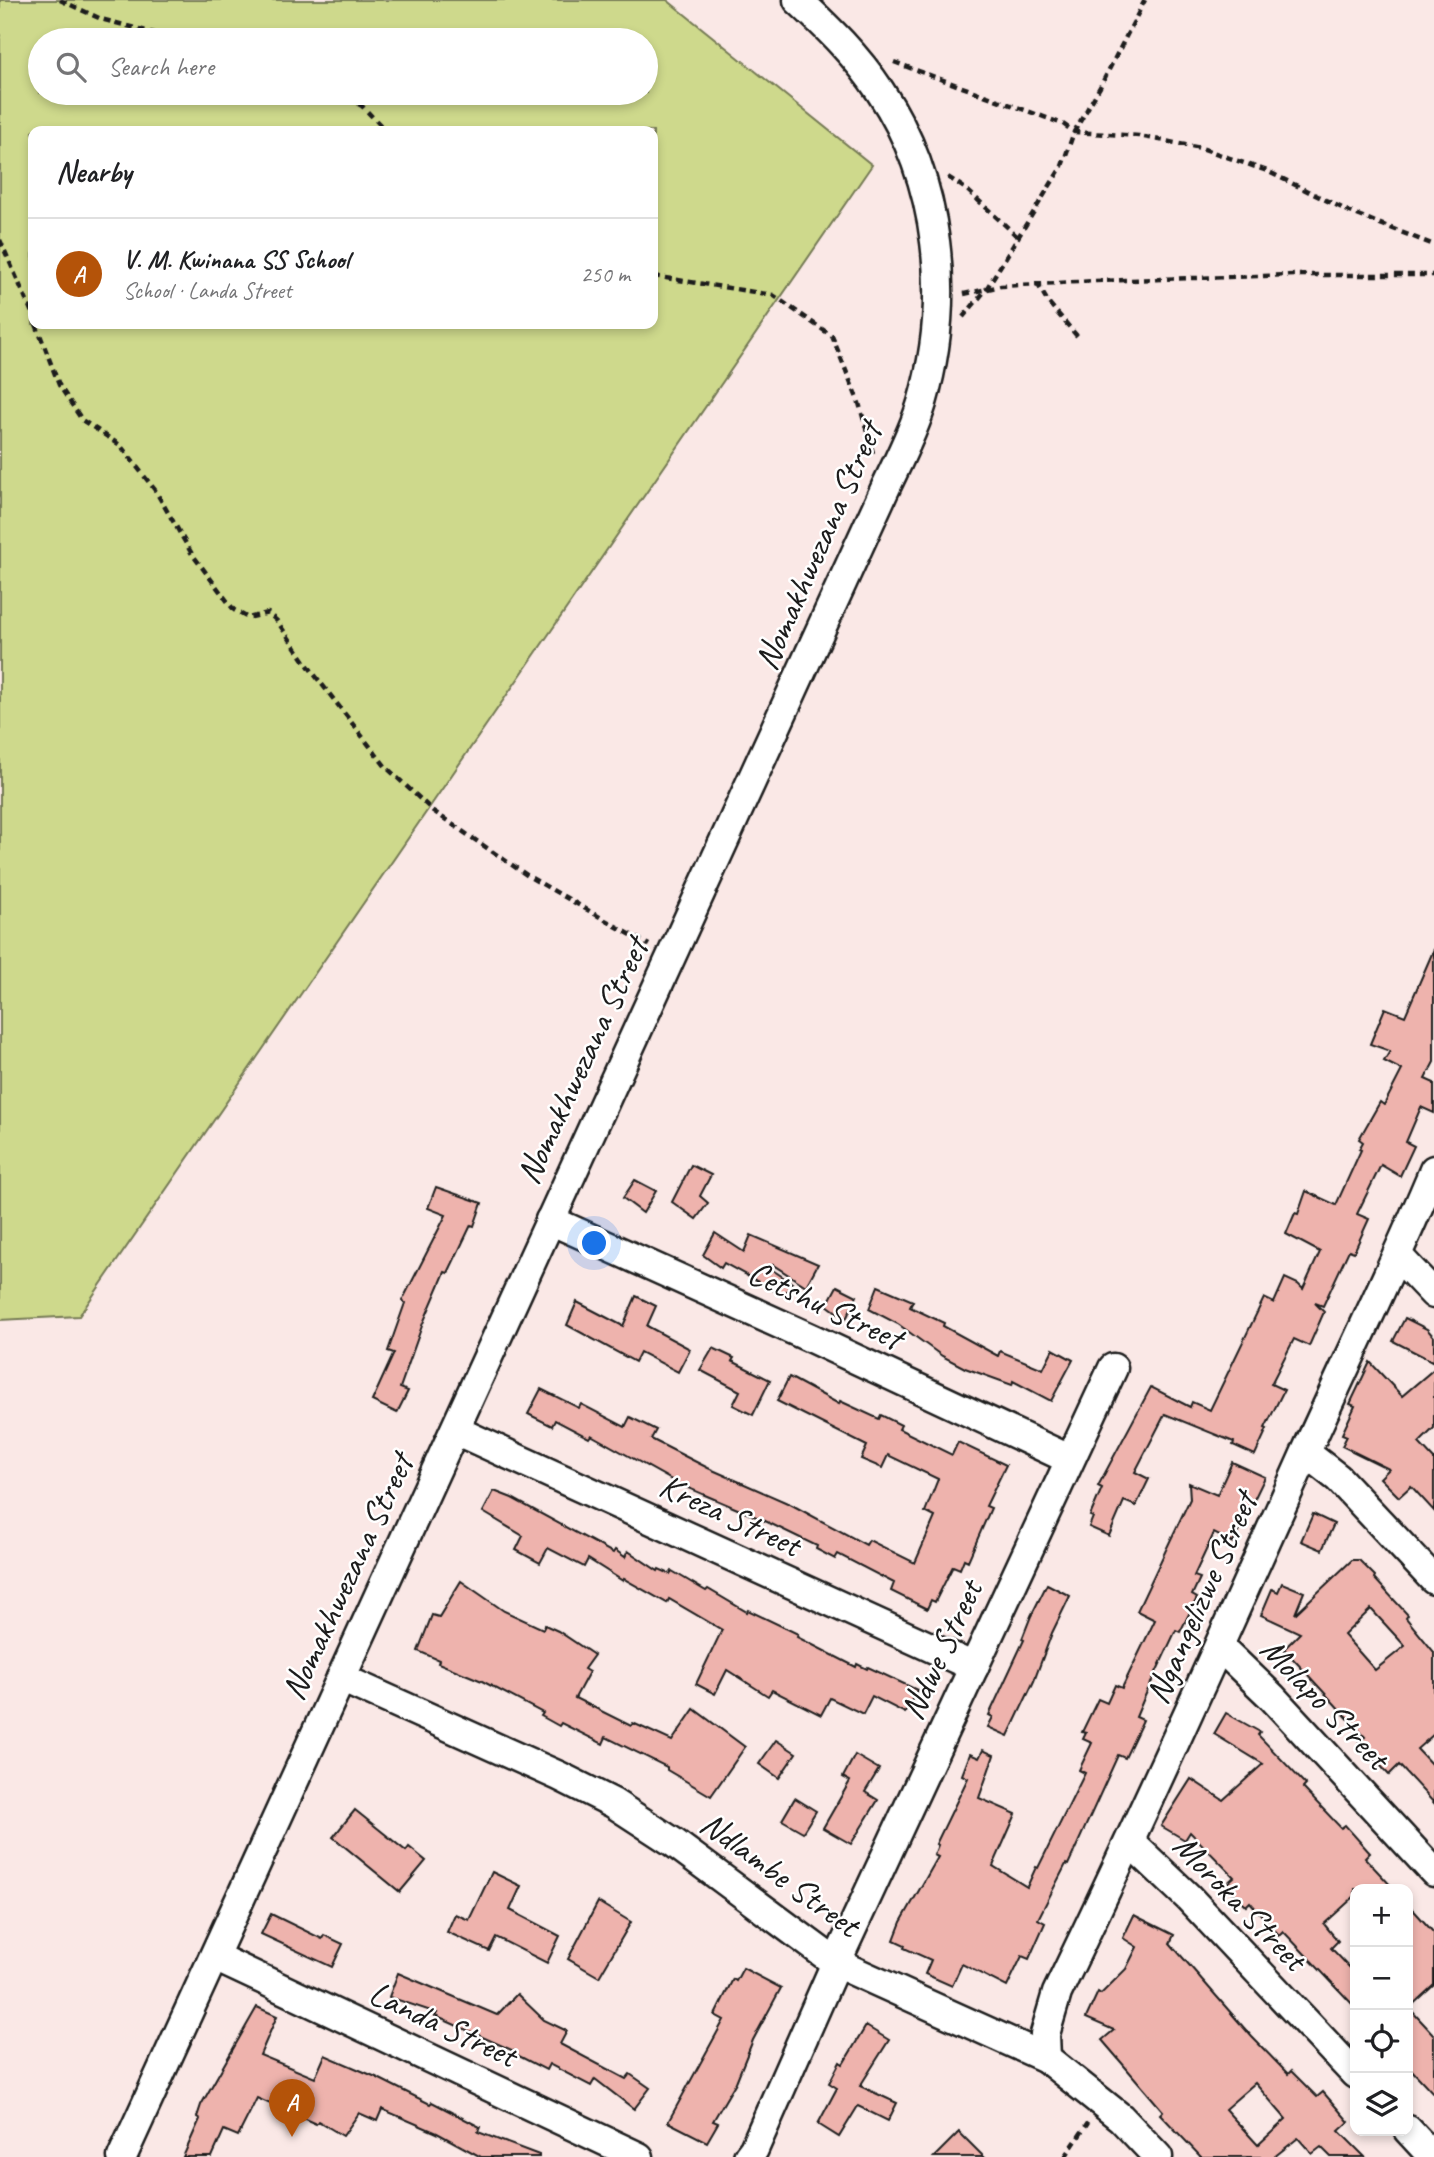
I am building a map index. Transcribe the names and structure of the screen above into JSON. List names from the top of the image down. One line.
{"streets":{"street":["Nomakhwezana Street","Cetshu Street","Kreza Street","Ngangelizwe Street","Ndwe Street","Molapo Street","Ndlambe Street","Moroka Street","Landa Street"]},"crossings":[["Nomakhwezana Street","Cetshu Street"],["Nomakhwezana Street","Kreza Street"],["Nomakhwezana Street","Ndlambe Street"],["Nomakhwezana Street","Landa Street"],["Cetshu Street","Ndwe Street"],["Kreza Street","Ndwe Street"],["Ngangelizwe Street","Molapo Street"],["Ngangelizwe Street","Ndlambe Street"],["Ngangelizwe Street","Moroka Street"],["Ndwe Street","Ndlambe Street"]],"page":{"search":"Search here","heading":"Nearby","list":[{"mark":"A","name":"V. M. Kwinana SS School","note":"School · Landa Street","value":"250 m"}],"map_buttons":["+","−"],"pins":"A"}}
